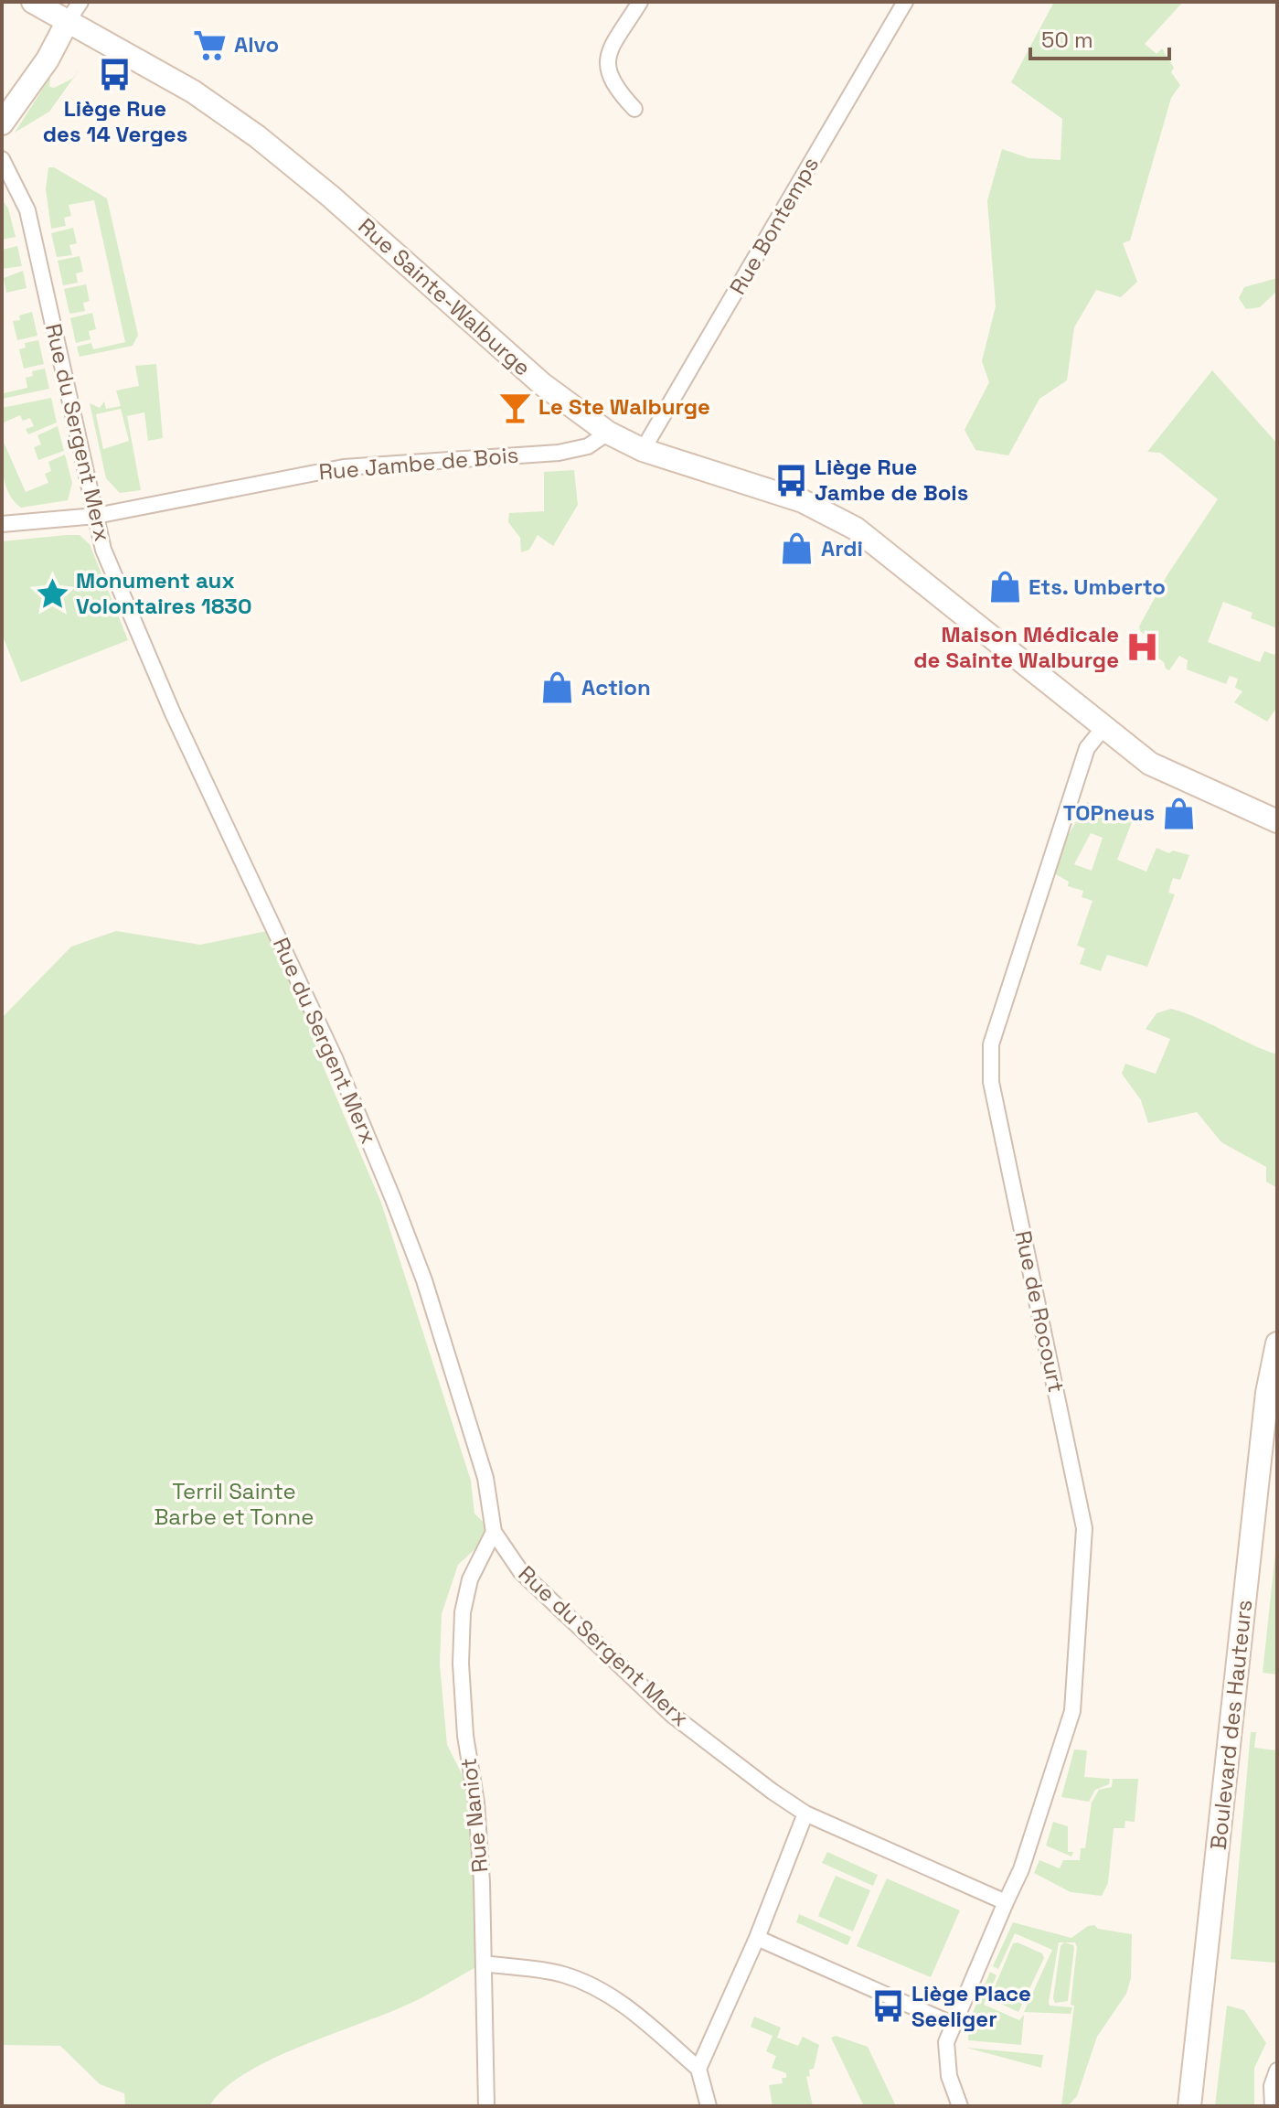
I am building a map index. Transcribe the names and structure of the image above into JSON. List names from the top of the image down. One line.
{"streets":{"main road":["Rue Sainte-Walburge","Boulevard des Hauteurs"],"street":["Rue Bontemps","Rue du Sergent Merx","Rue Jambe de Bois","Rue de Rocourt","Rue Naniot"]},"crossings":[["Rue Bontemps","Rue Sainte-Walburge"],["Rue Sainte-Walburge","Rue Jambe de Bois"],["Rue Sainte-Walburge","Rue de Rocourt"],["Rue du Sergent Merx","Rue Jambe de Bois"],["Rue du Sergent Merx","Rue de Rocourt"],["Rue du Sergent Merx","Rue Naniot"]],"parks":["Terril Sainte Barbe et Tonne"],"places":{"supermarket":["Alvo"],"bus stop":["Liège Rue des 14 Verges","Liège Rue Jambe de Bois","Liège Place Seeliger"],"bar":["Le Ste Walburge"],"shop":["Ardi","Ets. Umberto","Action","TOPneus"],"place":["Monument aux Volontaires 1830"],"hospital":["Maison Médicale de Sainte Walburge"]},"scale_bar":"50 m"}
